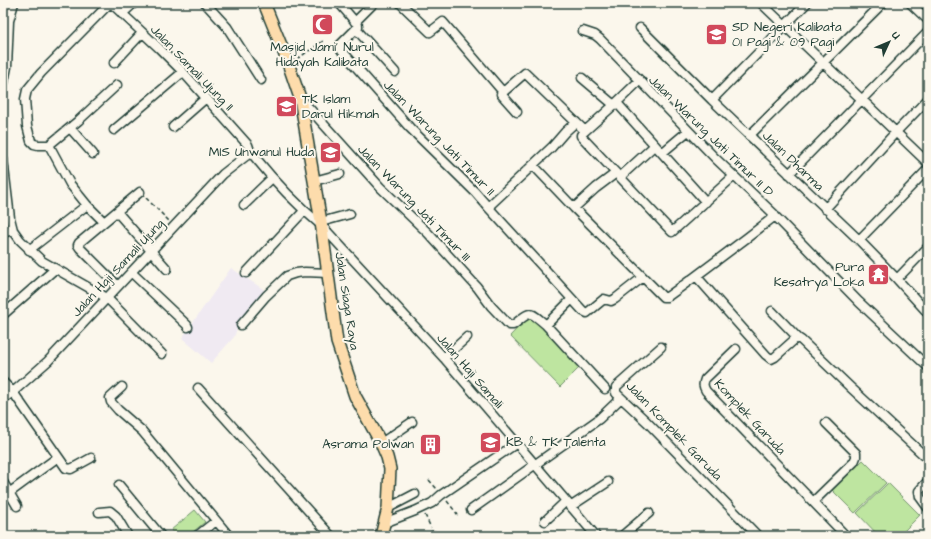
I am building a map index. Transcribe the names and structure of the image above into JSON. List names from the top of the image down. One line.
{"streets":{"main road":["Jalan Siaga Raya"],"street":["Jalan Samali Ujung II","Jalan Warung Jati Timur II D","Jalan Warung Jati Timur II","Jalan Dharma","Jalan Warung Jati Timur III","Jalan Haji Samali Ujung","Jalan Haji Samali","Komplek Garuda","Jalan Komplek Garuda"]},"crossings":[["Jalan Samali Ujung II","Jalan Haji Samali Ujung"],["Jalan Samali Ujung II","Jalan Haji Samali"],["Jalan Warung Jati Timur III","Jalan Siaga Raya"],["Jalan Siaga Raya","Jalan Haji Samali"]],"places":{"mosque":["Masjid Jami' Nurul Hidayah Kalibata"],"school or university":["SD Negeri Kalibata 01 Pagi & 09 Pagi","TK Islam Darul Hikmah","MIS Unwanul Huda","KB & TK Talenta"],"temple":["Pura Kesatrya Loka"],"building":["Asrama Polwan"]},"north":"top right"}
